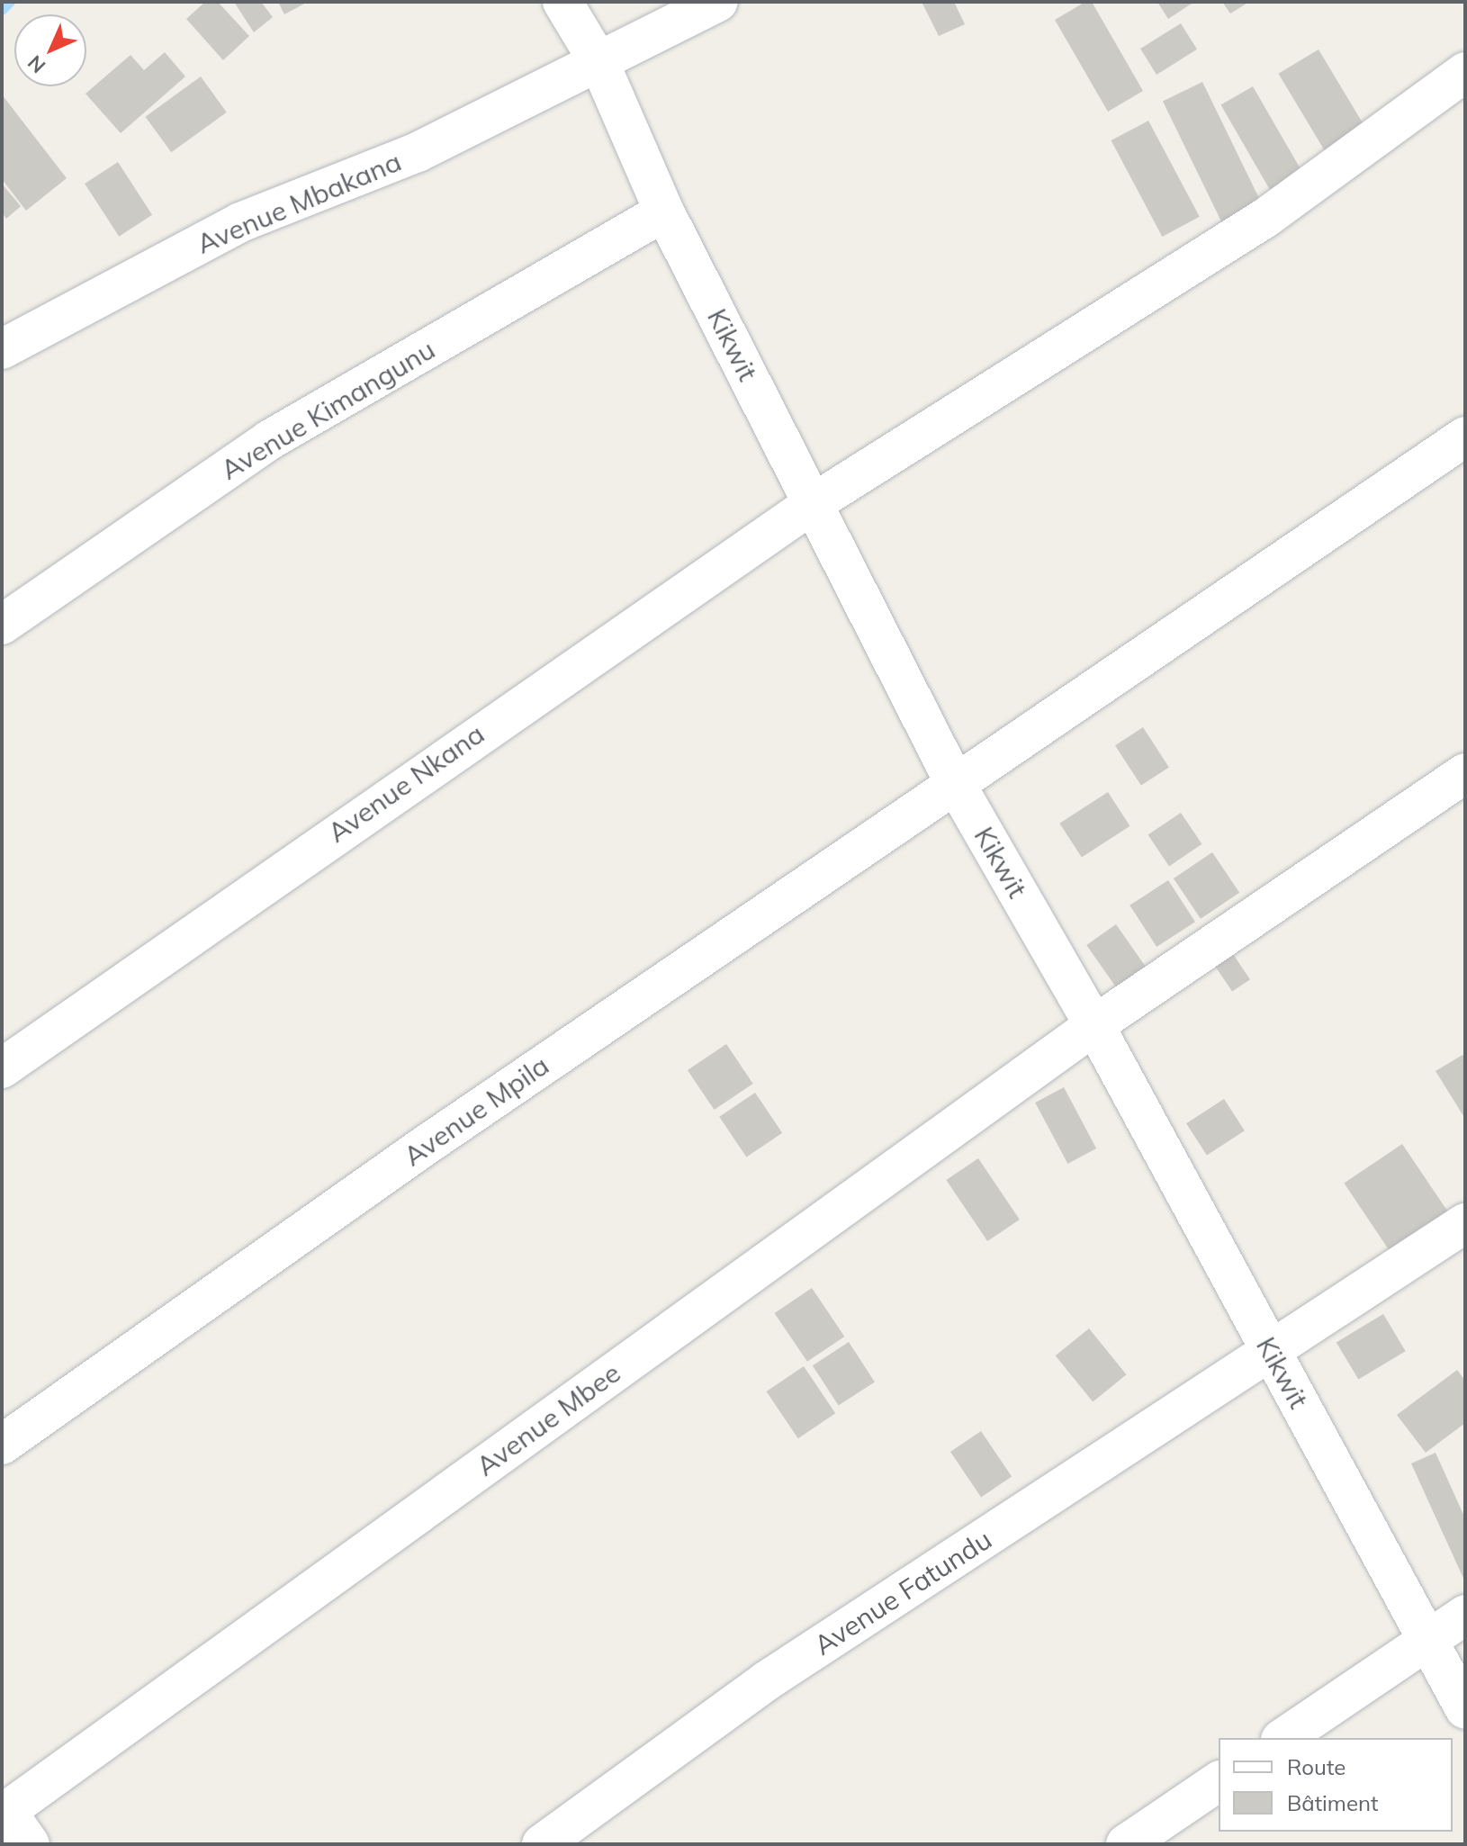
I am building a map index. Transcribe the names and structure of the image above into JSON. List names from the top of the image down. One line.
{"streets":{"street":["Avenue Mbakana","Kikwit","Avenue Kimangunu","Avenue Nkana","Avenue Mpila","Avenue Mbee","Avenue Fatundu"]},"crossings":[["Avenue Mbakana","Kikwit"],["Kikwit","Avenue Kimangunu"],["Kikwit","Avenue Nkana"],["Kikwit","Avenue Mpila"],["Kikwit","Avenue Mbee"],["Kikwit","Avenue Fatundu"]],"legend":["Route","Bâtiment"],"north":"bottom left"}
